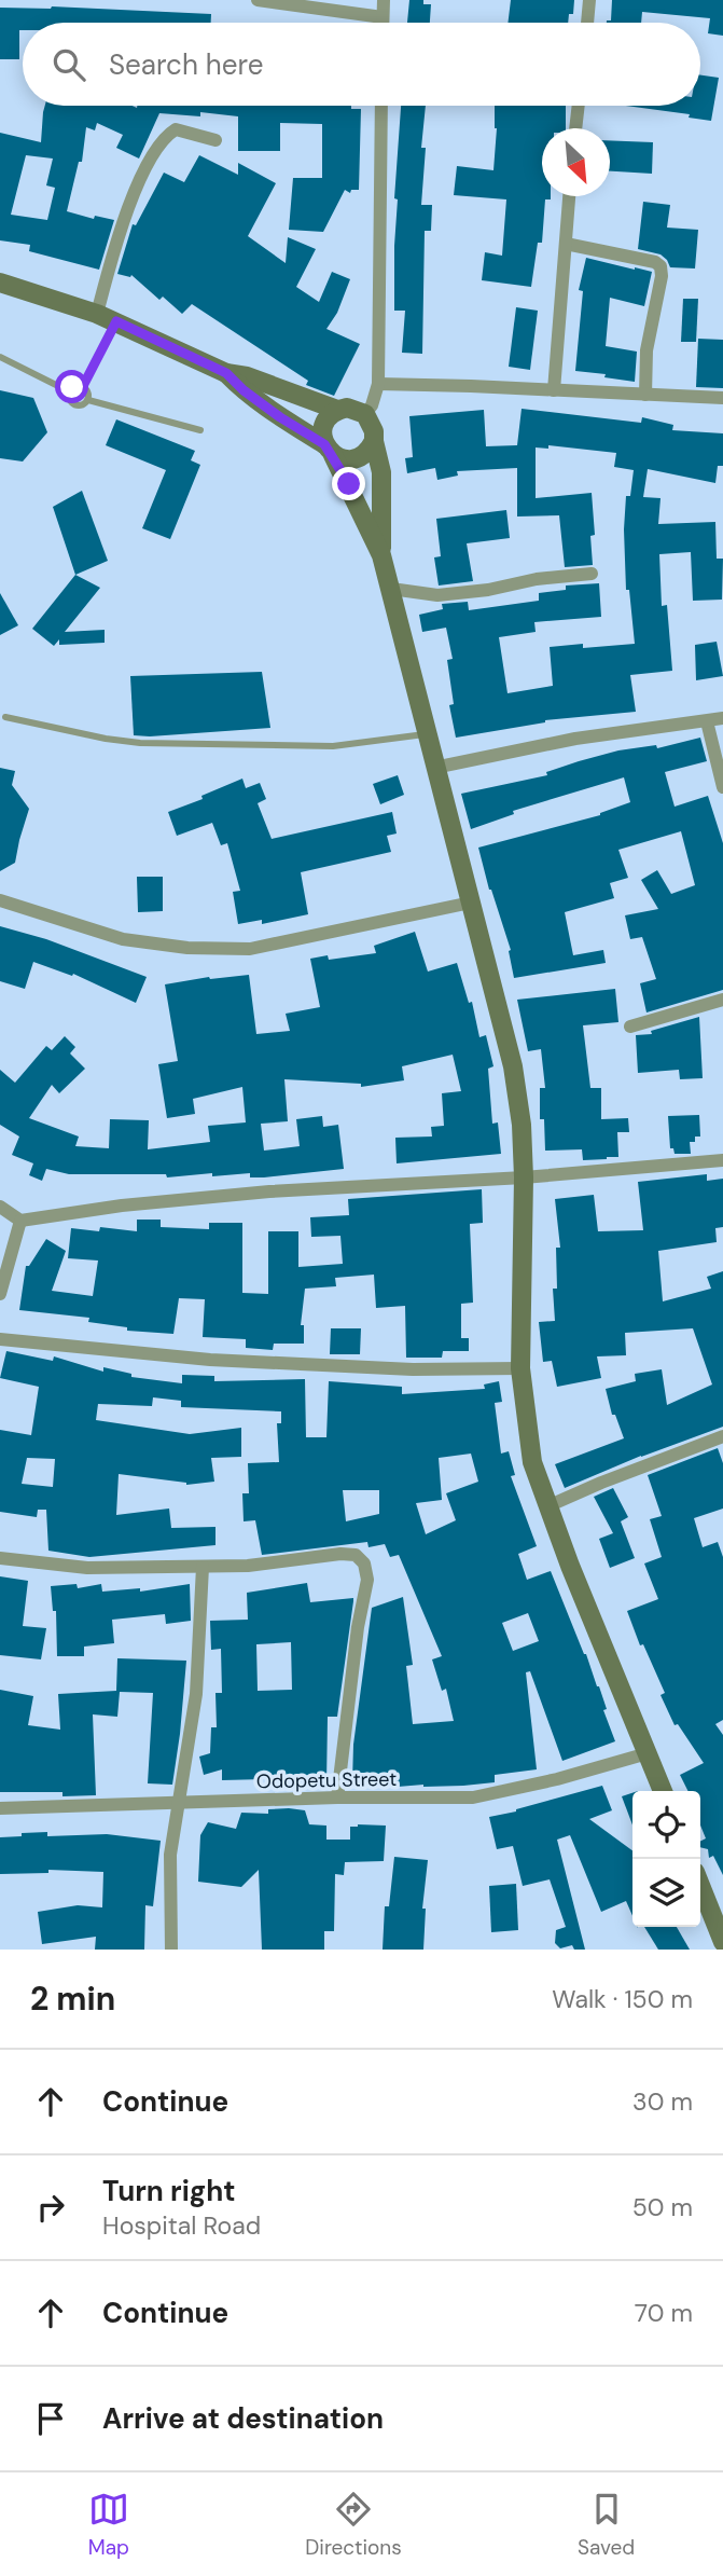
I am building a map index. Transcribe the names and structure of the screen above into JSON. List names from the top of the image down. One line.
{"streets":{"street":["Odopetu Street"]},"north":"bottom right","page":{"search":"Search here","heading":["2 min","Walk · 150 m"],"list":[["Continue","30 m"],["Turn right","Hospital Road","50 m"],["Continue","70 m"],"Arrive at destination"],"nav":["Map","Directions","Saved"]}}
